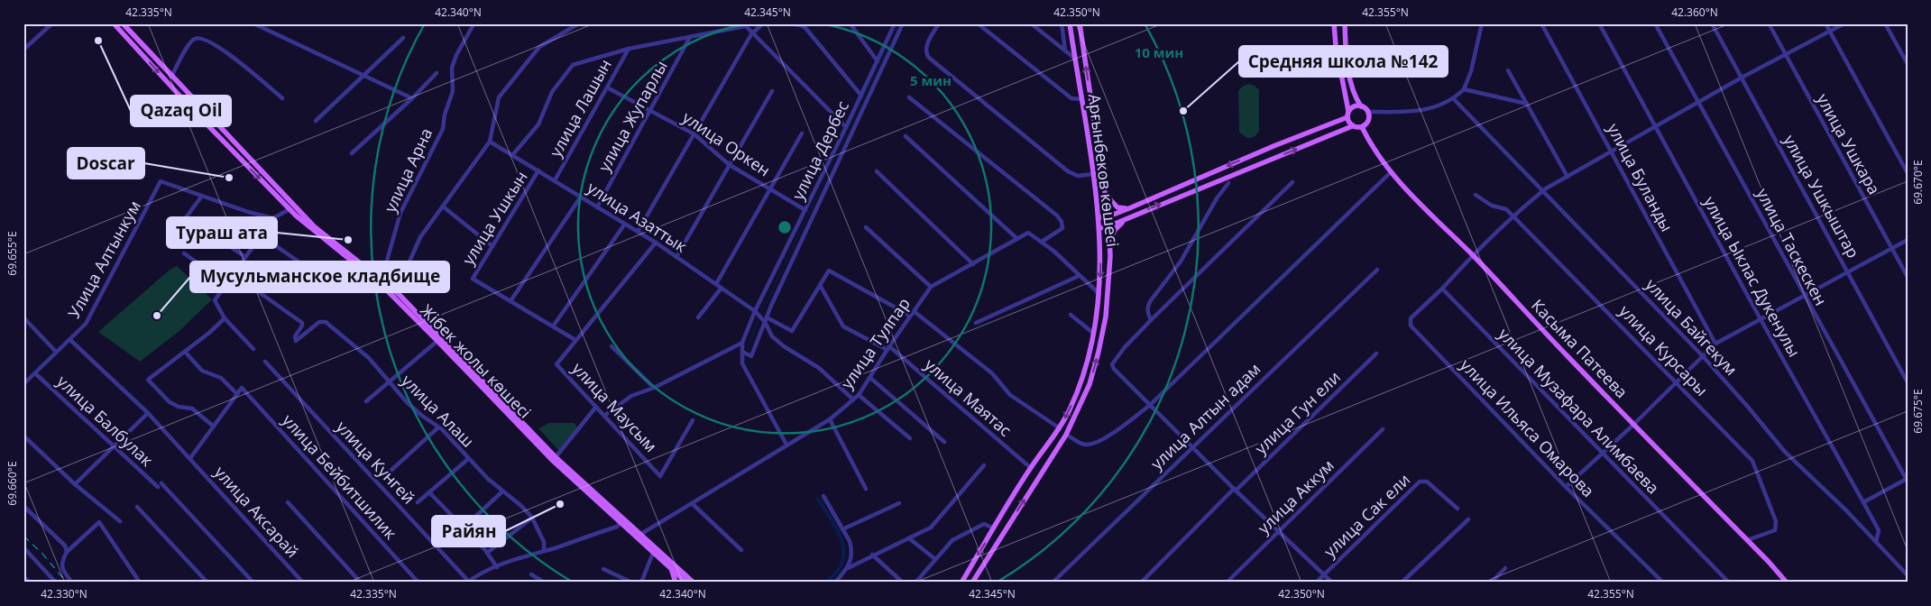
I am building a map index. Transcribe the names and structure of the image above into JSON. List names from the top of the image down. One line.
{"streets":{"main road":["Арғынбеков көшесі","Касыма Патеева","Жібек жолы көшесі"],"street":["улица Лашын","улица Жупарлы","улица Оркен","улица Ушкара","улица Дербес","улица Арна","улица Буланды","улица Ушкыштар","улица Азаттык","улица Ушкын","улица Таскескен","Улица Алтынкум","улица Ыклас Дукенулы","улица Байгекум","улица Тулпар","улица Курсары","улица Маятас","улица Маусым","улица Алаш","улица Музафара Алимбаева","улица Гун ели","улица Алтын адам","улица Балбулак","улица Ильяса Омарова","улица Кунгей","улица Бейбитшилик","улица Аккум","улица Аксарай","улица Сак ели"]},"crossings":[["улица Лашын","улица Оркен"],["улица Лашын","улица Азаттык"],["улица Жупарлы","улица Оркен"],["улица Жупарлы","улица Азаттык"],["улица Оркен","улица Дербес"],["улица Дербес","улица Азаттык"],["улица Арна","Жібек жолы көшесі"],["Арғынбеков көшесі","улица Маятас"],["улица Азаттык","улица Ушкын"],["улица Азаттык","улица Тулпар"],["улица Азаттык","улица Маусым"],["Улица Алтынкум","улица Балбулак"],["Улица Алтынкум","улица Аксарай"],["улица Ыклас Дукенулы","улица Байгекум"],["улица Тулпар","Жібек жолы көшесі"],["улица Тулпар","улица Маятас"],["Касыма Патеева","улица Курсары"],["улица Музафара Алимбаева","улица Ильяса Омарова"]],"places":["Qazaq Oil","Средняя школа №142","Doscar","Тураш ата","Мусульманское кладбище","Райян"],"coordinates":["42.335°N","42.340°N","42.345°N","42.350°N","42.355°N","42.360°N","69.670°E","69.655°E","69.675°E","69.660°E","42.330°N"],"rings":["10 мин","5 мин"]}
